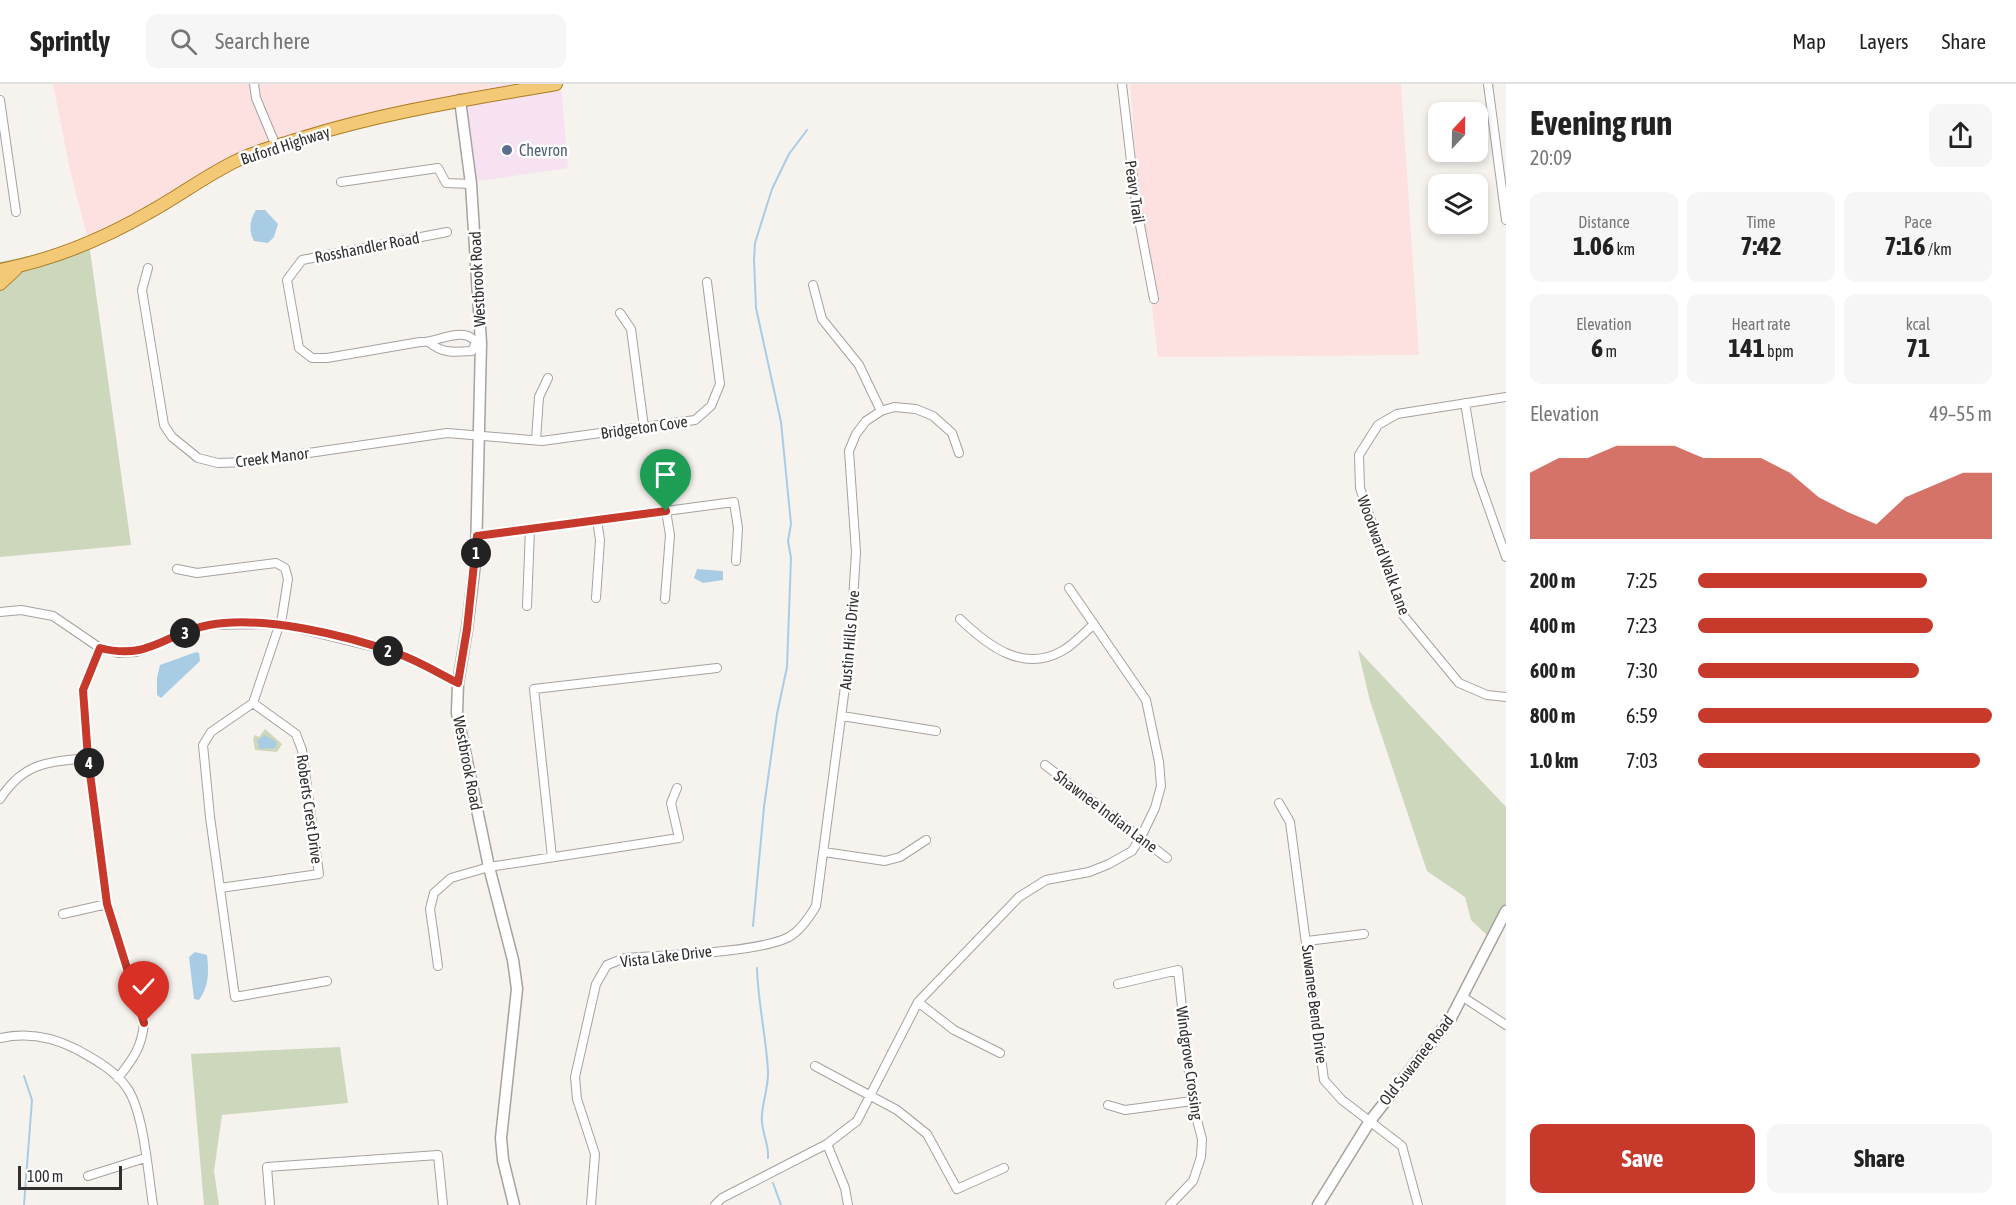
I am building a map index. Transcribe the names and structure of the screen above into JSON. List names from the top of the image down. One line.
{"streets":{"main road":["Buford Highway"],"street":["Peavy Trail","Rosshandler Road","Westbrook Road","Bridgeton Cove","Creek Manor","Woodward Walk Lane","Austin Hills Drive","Roberts Crest Drive","Shawnee Indian Lane","Vista Lake Drive","Suwanee Bend Drive","Old Suwanee Road","Windgrove Crossing"]},"crossings":[["Buford Highway","Westbrook Road"],["Rosshandler Road","Westbrook Road"],["Westbrook Road","Bridgeton Cove"],["Westbrook Road","Creek Manor"],["Bridgeton Cove","Creek Manor"],["Austin Hills Drive","Vista Lake Drive"],["Suwanee Bend Drive","Old Suwanee Road"]],"places":["Chevron"],"scale_bar":"100 m","north":"top","page":{"header":"Sprintly","search":"Search here","nav":["Map","Layers","Share"],"heading":["Evening run","20:09"],"stats":[["Distance","1.06 km"],["Time","7:42"],["Pace","7:16 /km"],["Elevation","6 m"],["Heart rate","141 bpm"],["kcal","71"]],"chart":["Elevation","49–55 m"],"pins":["1","3","2","4"],"list":[{"name":"200 m","note":"7:25"},{"name":"400 m","note":"7:23"},{"name":"600 m","note":"7:30"},{"name":"800 m","note":"6:59"},{"name":"1.0 km","note":"7:03"}],"buttons":["Save","Share"],"scale":"100 m"}}
